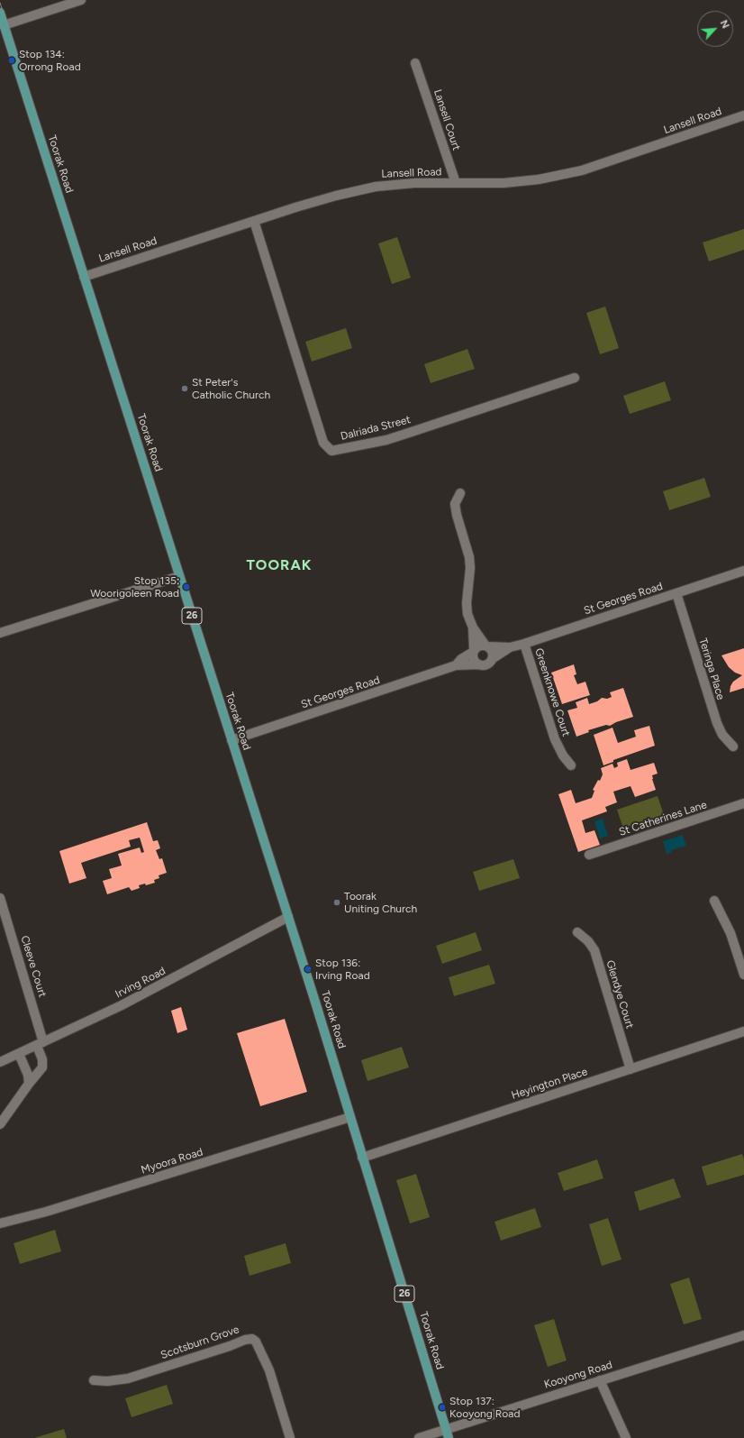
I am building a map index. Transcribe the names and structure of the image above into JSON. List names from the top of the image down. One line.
{"streets":{"main road":["Toorak Road","26"],"street":["Lansell Court","Lansell Road","Dalriada Street","St Georges Road","Teringa Place","Greenknowe Court","St Catherines Lane","Cleeve Court","Irving Road","Glendye Court","Heyington Place","Myoora Road","Scotsburn Grove","Kooyong Road"]},"crossings":[["Lansell Court","Lansell Road"],["Lansell Road","Toorak Road"],["Lansell Road","Dalriada Street"],["Toorak Road","St Georges Road"],["Toorak Road","Irving Road"],["Toorak Road","Heyington Place"],["Toorak Road","Myoora Road"],["Toorak Road","Kooyong Road"],["St Georges Road","Teringa Place"],["St Georges Road","Greenknowe Court"],["Cleeve Court","Irving Road"],["Glendye Court","Heyington Place"]],"districts":["TOORAK"],"places":["Stop 134: Orrong Road","St Peter's Catholic Church","Stop 135: Woorigoleen Road","Toorak Uniting Church","Stop 136: Irving Road","Stop 137: Kooyong Road"],"north":"top right"}
